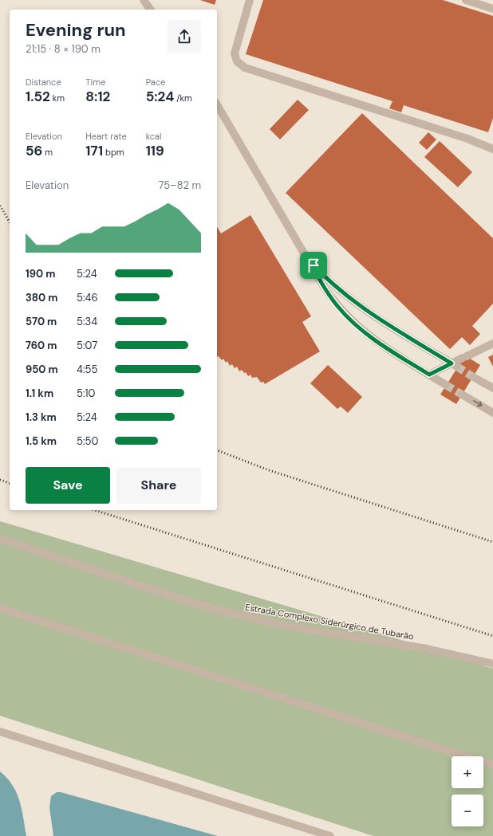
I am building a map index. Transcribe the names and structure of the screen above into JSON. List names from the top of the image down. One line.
{"streets":{"lane":["Estrada Complexo Siderúrgico de Tubarão"]},"page":{"heading":["Evening run","21:15 · 8 × 190 m"],"stats":[["Distance","1.52 km"],["Time","8:12"],["Pace","5:24 /km"],["Elevation","56 m"],["Heart rate","171 bpm"],["kcal","119"]],"chart":["Elevation","75–82 m"],"list":[{"name":"190 m","note":"5:24"},{"name":"380 m","note":"5:46"},{"name":"570 m","note":"5:34"},{"name":"760 m","note":"5:07"},{"name":"950 m","note":"4:55"},{"name":"1.1 km","note":"5:10"},{"name":"1.3 km","note":"5:24"},{"name":"1.5 km","note":"5:50"}],"buttons":["Save","Share"],"map_buttons":["+","−"]}}
